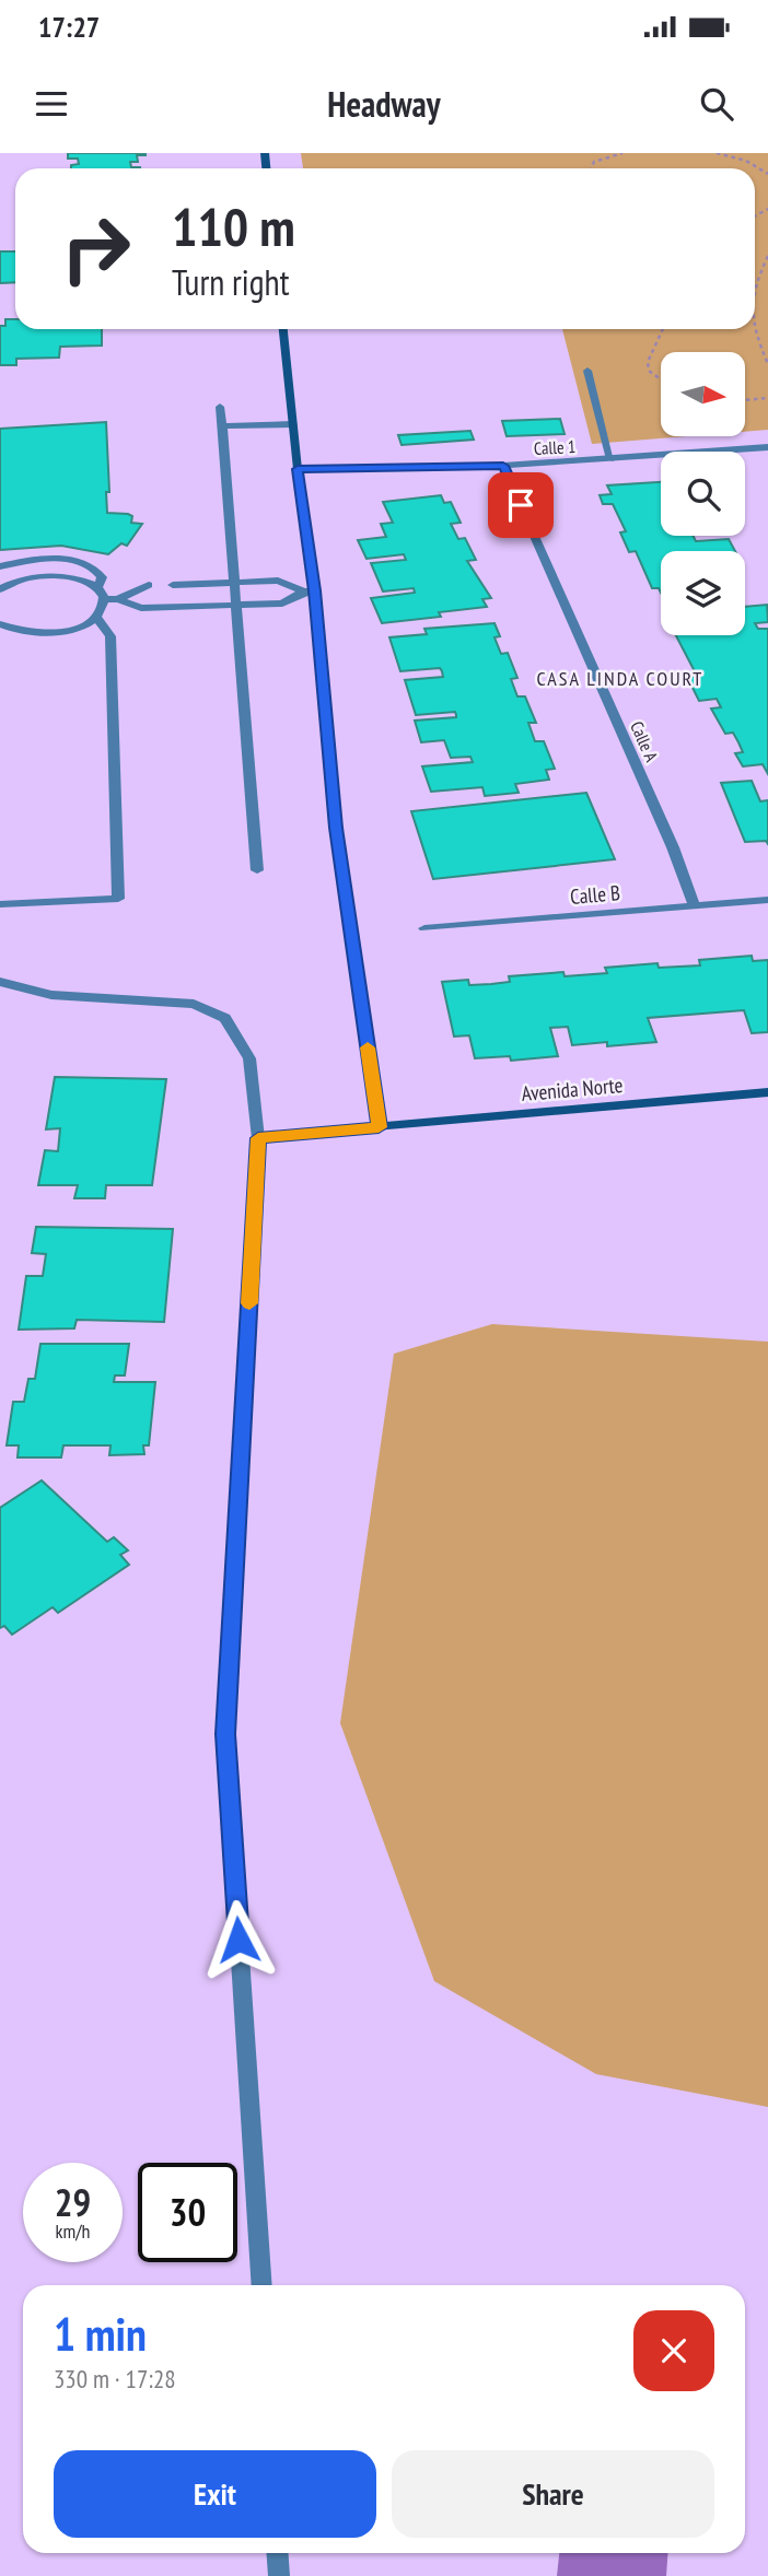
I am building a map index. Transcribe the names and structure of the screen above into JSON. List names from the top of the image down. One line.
{"streets":{"street":["Calle 1","Calle A","Calle B","Avenida Norte"]},"crossings":[["Calle 1","Calle A"],["Calle A","Calle B"]],"districts":["CASA LINDA COURT"],"north":"right","page":{"status":"17:27","header":"Headway","turn":["110 m","Turn right"],"speed":"29 km/h","limit":"30","heading":["1 min","330 m · 17:28"],"buttons":["Exit","Share"]}}
